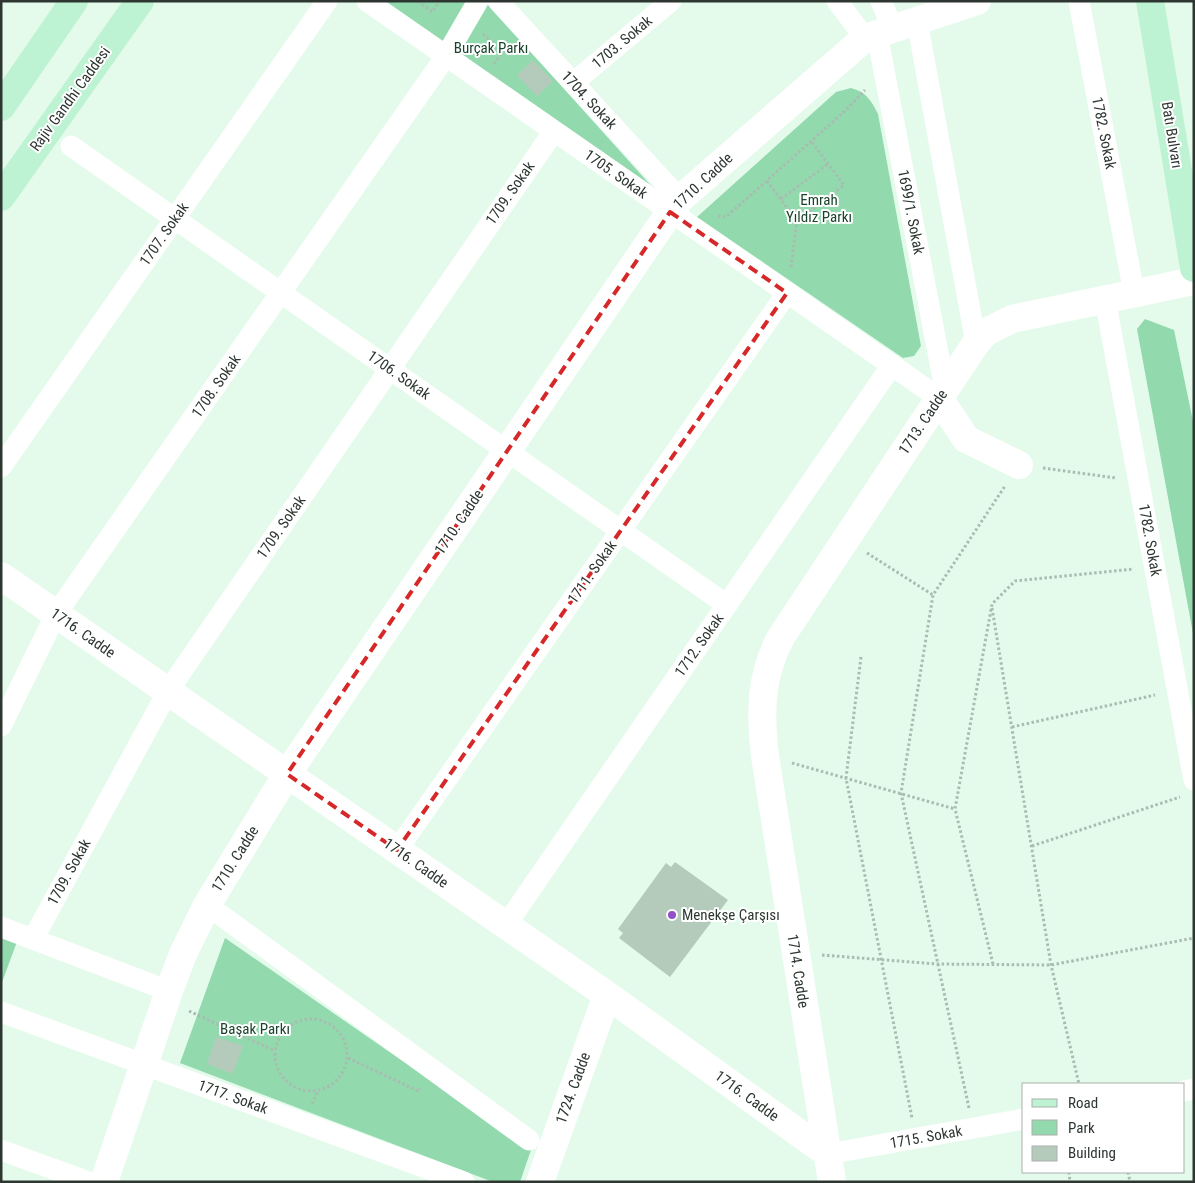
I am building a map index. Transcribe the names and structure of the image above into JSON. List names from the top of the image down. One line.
{"streets":{"main road":["Rajiv Gandhi Caddesi","Batı Bulvarı"],"street":["1703. Sokak","1704. Sokak","1782. Sokak","1705. Sokak","1710. Cadde","1709. Sokak","1699/1. Sokak","1707. Sokak","1706. Sokak","1708. Sokak","1713. Cadde","1711. Sokak","1716. Cadde","1712. Sokak","1714. Cadde","1724. Cadde","1717. Sokak","1715. Sokak"]},"crossings":[["1703. Sokak","1704. Sokak"],["1704. Sokak","1705. Sokak"],["1704. Sokak","1710. Cadde"],["1782. Sokak","1713. Cadde"],["1705. Sokak","1710. Cadde"],["1705. Sokak","1709. Sokak"],["1705. Sokak","1699/1. Sokak"],["1705. Sokak","1708. Sokak"],["1705. Sokak","1713. Cadde"],["1705. Sokak","1711. Sokak"],["1705. Sokak","1712. Sokak"],["1710. Cadde","1699/1. Sokak"],["1710. Cadde","1706. Sokak"],["1710. Cadde","1716. Cadde"],["1710. Cadde","1717. Sokak"],["1709. Sokak","1706. Sokak"],["1709. Sokak","1716. Cadde"],["1699/1. Sokak","1713. Cadde"],["1707. Sokak","1706. Sokak"],["1706. Sokak","1708. Sokak"],["1706. Sokak","1711. Sokak"],["1706. Sokak","1712. Sokak"],["1708. Sokak","1716. Cadde"],["1713. Cadde","1714. Cadde"],["1711. Sokak","1716. Cadde"],["1716. Cadde","1712. Sokak"],["1716. Cadde","1714. Cadde"],["1716. Cadde","1724. Cadde"],["1716. Cadde","1715. Sokak"],["1714. Cadde","1715. Sokak"]],"parks":["Burçak Parkı","Emrah Yıldız Parkı","Başak Parkı"],"places":["Menekşe Çarşısı"],"legend":["Road","Park","Building"]}
